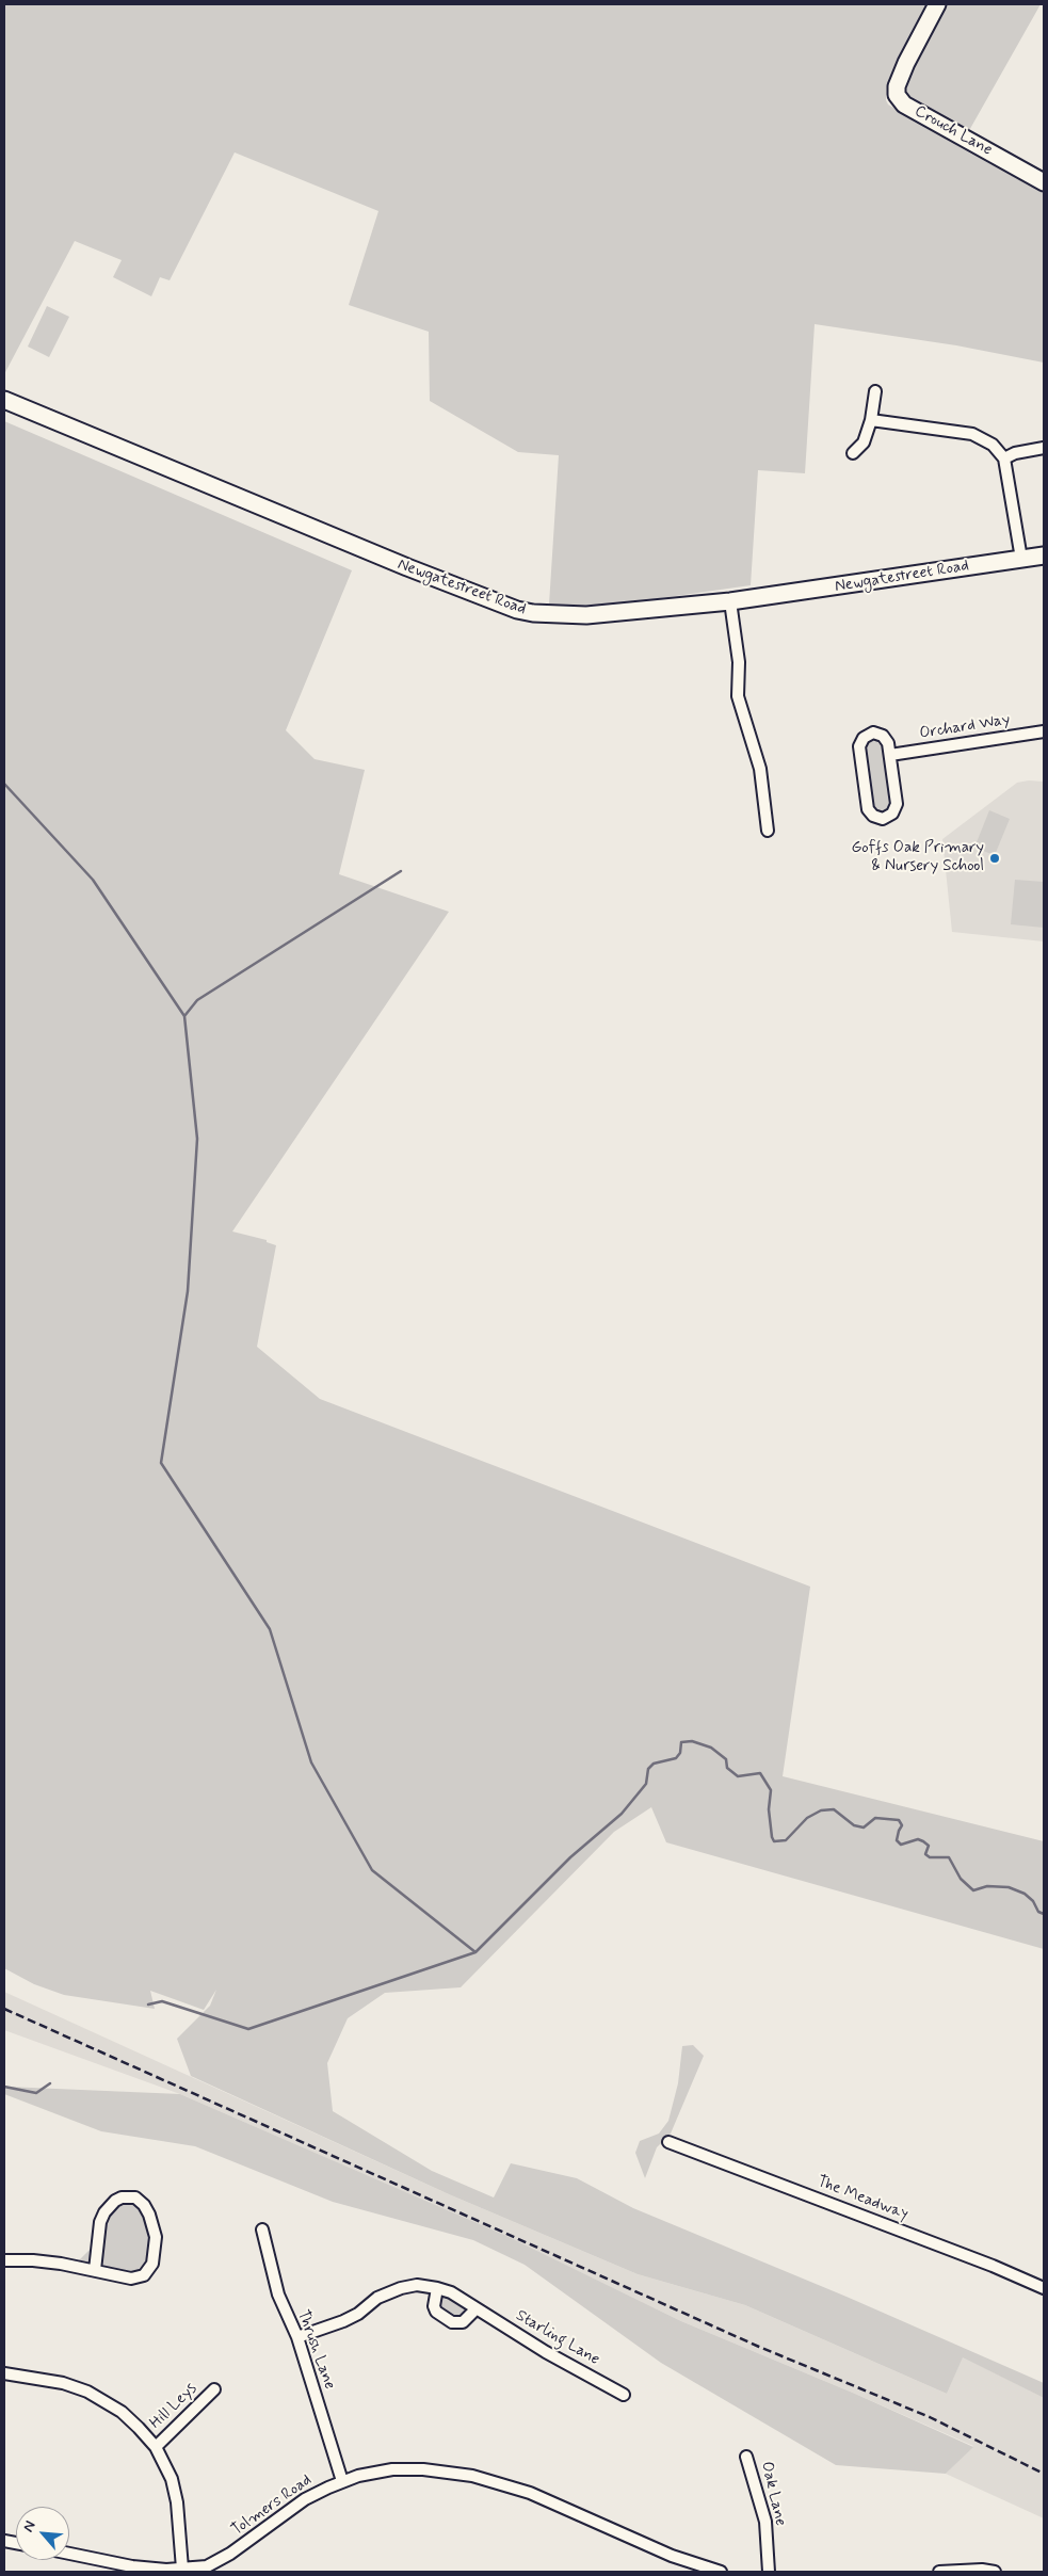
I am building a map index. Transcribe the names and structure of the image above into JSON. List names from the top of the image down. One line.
{"streets":{"street":["Crouch Lane","Newgatestreet Road","Orchard Way","The Meadway","Starling Lane","Thrush Lane","Hill Leys","Oak Lane","Tolmers Road"]},"crossings":[["Starling Lane","Thrush Lane"],["Thrush Lane","Tolmers Road"]],"places":["Goffs Oak Primary & Nursery School"],"north":"top left"}
